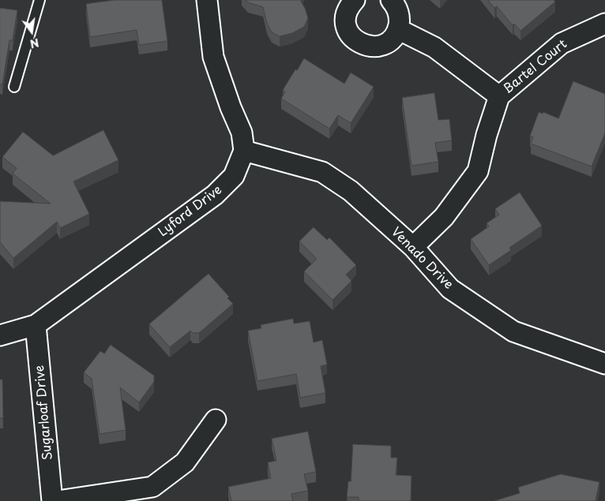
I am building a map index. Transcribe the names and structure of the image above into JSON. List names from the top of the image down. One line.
{"streets":{"street":["Bartel Court","Lyford Drive","Venado Drive","Sugarloaf Drive"]},"crossings":[["Bartel Court","Venado Drive"],["Lyford Drive","Venado Drive"],["Lyford Drive","Sugarloaf Drive"]],"north":"bottom"}
